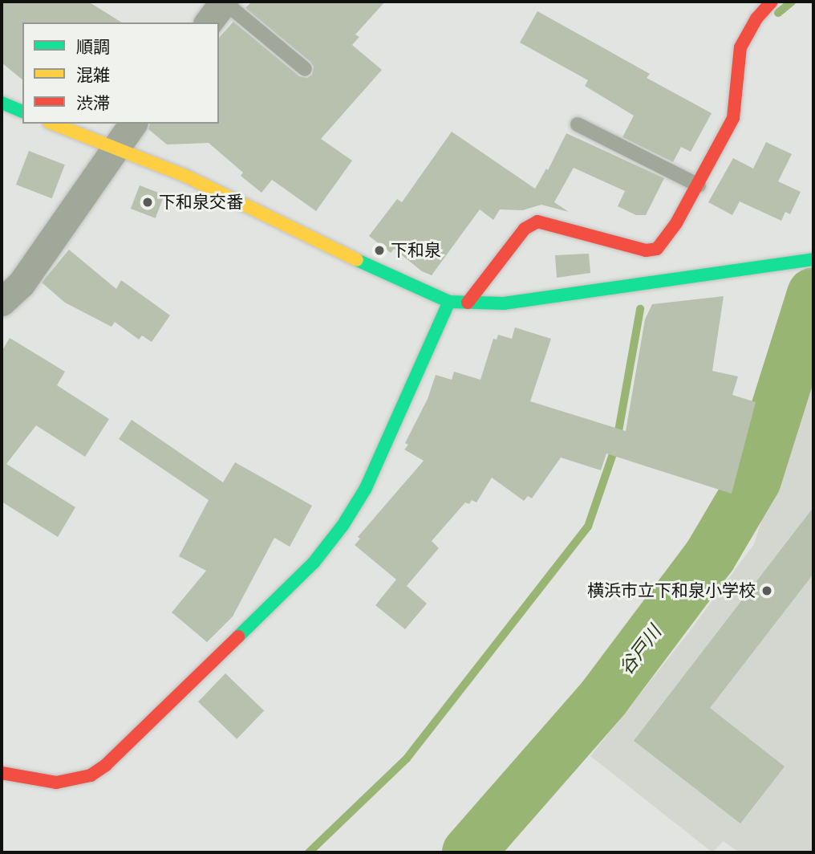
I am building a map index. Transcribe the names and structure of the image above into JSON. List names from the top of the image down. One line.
{"water":["谷戸川"],"places":["下和泉交番","下和泉","横浜市立下和泉小学校"],"legend":["順調","混雑","渋滞"]}
